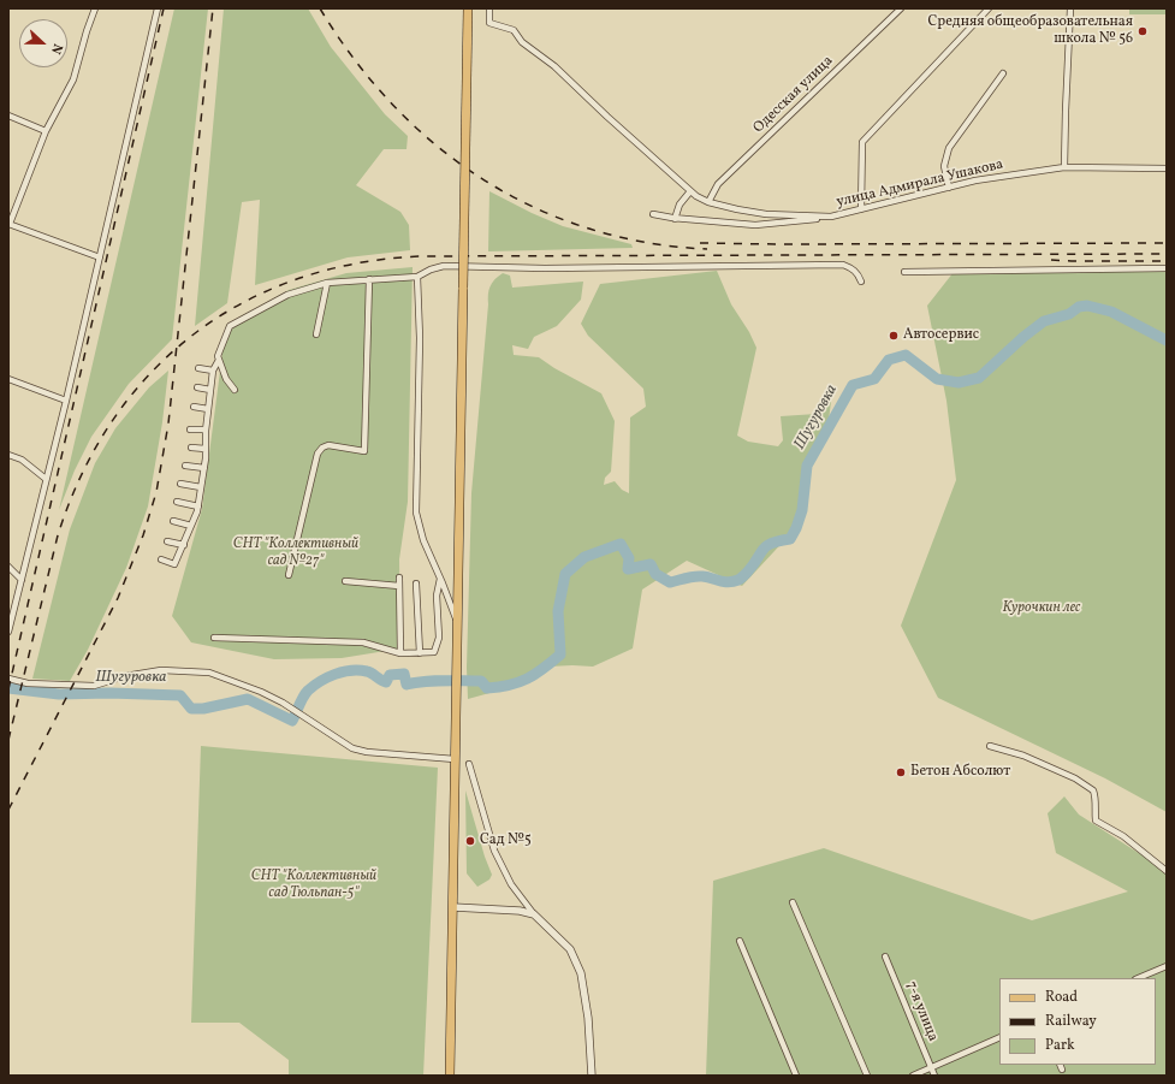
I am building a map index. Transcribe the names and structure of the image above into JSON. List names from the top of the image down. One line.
{"streets":{"street":["Одесская улица","улица Адмирала Ушакова","7-я улица"]},"crossings":[["Одесская улица","улица Адмирала Ушакова"]],"water":["Шугуровка"],"parks":["СНТ \"Коллективный сад №27\"","Курочкин лес","СНТ \"Коллективный сад Тюльпан-5\""],"places":["Средняя общеобразовательная школа № 56","Автосервис","Бетон Абсолют","Сад №5"],"legend":["Road","Railway","Park"],"north":"right"}
